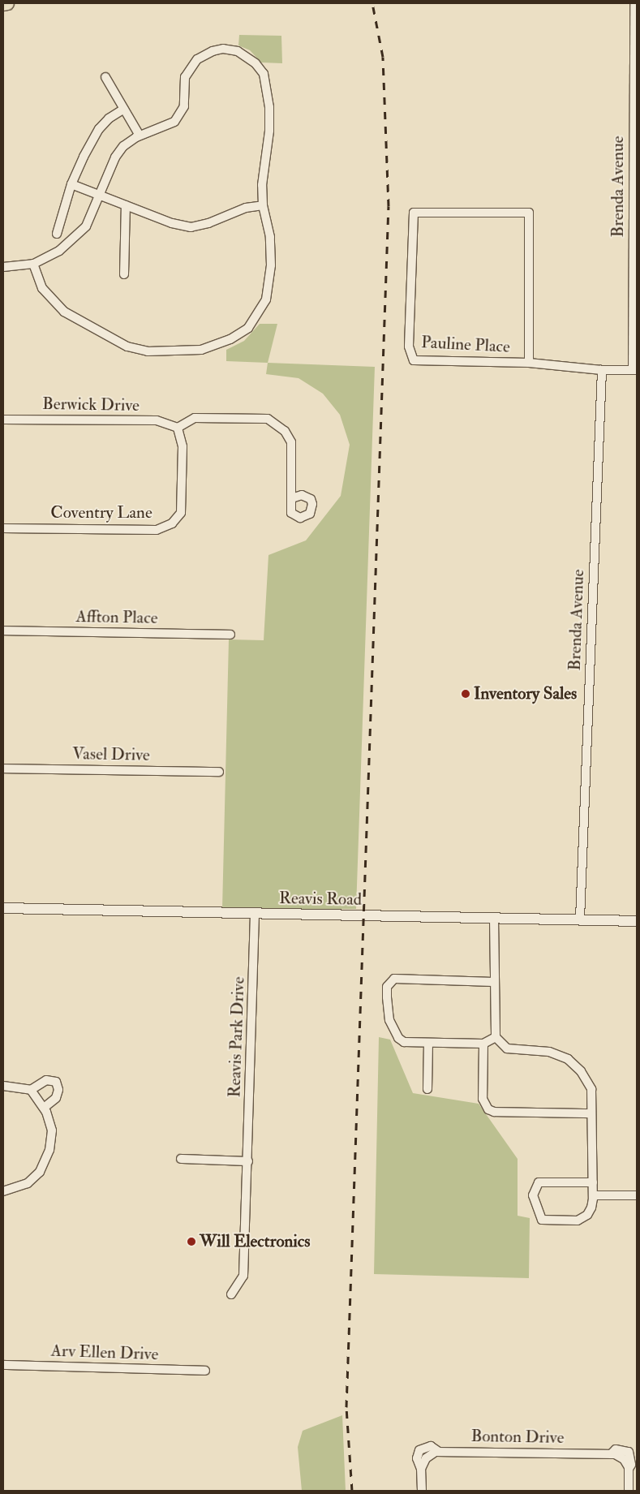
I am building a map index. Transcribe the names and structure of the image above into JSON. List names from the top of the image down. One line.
{"streets":{"street":["Brenda Avenue","Pauline Place","Berwick Drive","Coventry Lane","Affton Place","Vasel Drive","Reavis Road","Reavis Park Drive","Arv Ellen Drive","Bonton Drive"]},"crossings":[["Brenda Avenue","Pauline Place"],["Brenda Avenue","Reavis Road"],["Berwick Drive","Coventry Lane"],["Reavis Road","Reavis Park Drive"]],"places":["Inventory Sales","Will Electronics"]}
